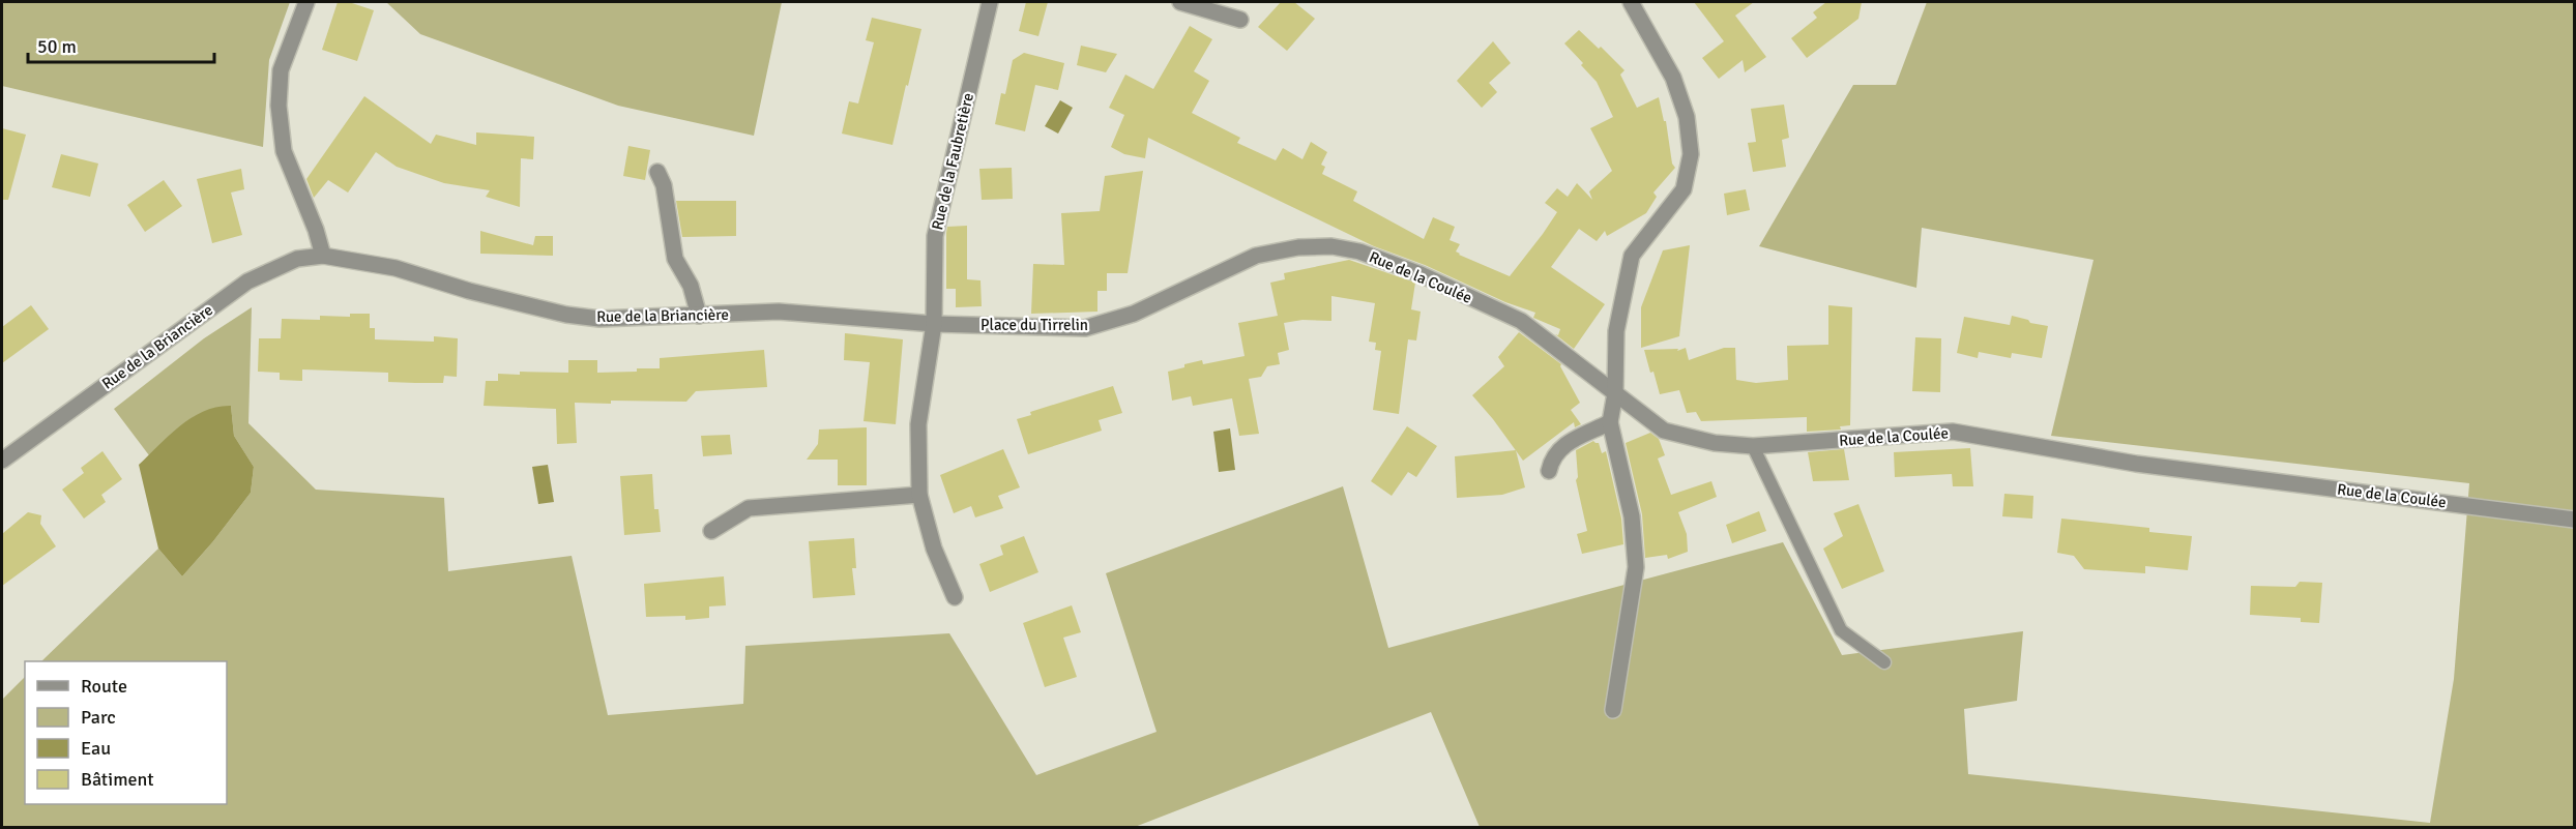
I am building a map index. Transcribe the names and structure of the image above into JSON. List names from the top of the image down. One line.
{"streets":{"street":["Rue de la Faubretière","Rue de la Coulée","Rue de la Briancière","Place du Tirrelin"]},"crossings":[["Rue de la Faubretière","Rue de la Briancière"],["Rue de la Faubretière","Place du Tirrelin"],["Rue de la Coulée","Place du Tirrelin"],["Rue de la Briancière","Place du Tirrelin"]],"legend":["Route","Parc","Eau","Bâtiment"],"scale_bar":"50 m"}
